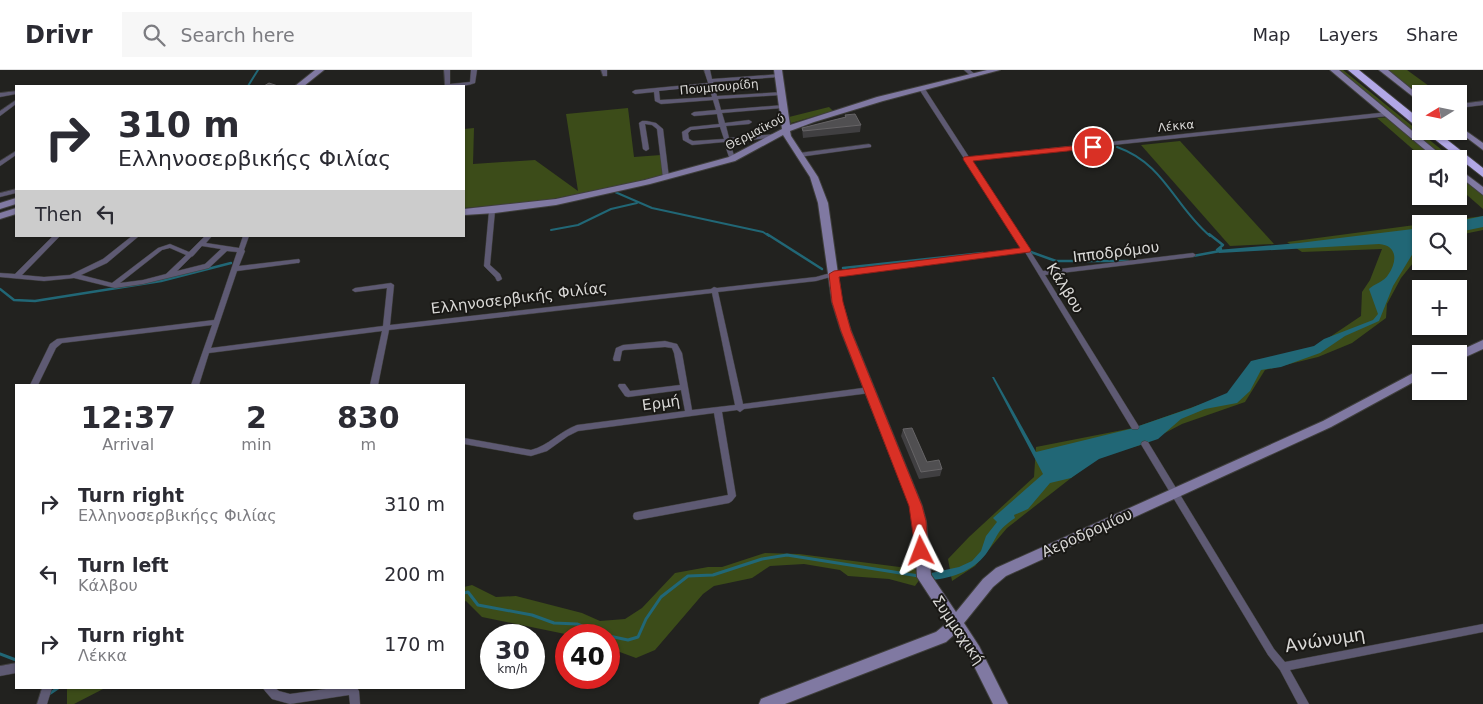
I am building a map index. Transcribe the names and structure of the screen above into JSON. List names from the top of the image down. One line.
{"streets":{"street":["Πουμπουρίδη","Λέκκα","Θερμαϊκού","Ιπποδρόμου","Κάλβου","Ελληνοσερβικής Φιλίας","Ερμή","Αεροδρομίου","Συμμαχική","Ανώνυμη"]},"crossings":[["Πουμπουρίδη","Συμμαχική"],["Λέκκα","Κάλβου"],["Θερμαϊκού","Κάλβου"],["Θερμαϊκού","Συμμαχική"],["Ιπποδρόμου","Κάλβου"],["Κάλβου","Ελληνοσερβικής Φιλίας"],["Ελληνοσερβικής Φιλίας","Συμμαχική"],["Ερμή","Συμμαχική"],["Αεροδρομίου","Συμμαχική"],["Αεροδρομίου","Ανώνυμη"]],"north":"left","page":{"header":"Drivr","search":"Search here","nav":["Map","Layers","Share"],"map_buttons":["+","−"],"turn":["310 m","Ελληνοσερβικήςς Φιλίας"],"then":"Then","eta":["12:37","Arrival","2","min","830","m"],"list":[{"name":"Turn right","note":"Ελληνοσερβικήςς Φιλίας","value":"310 m"},{"name":"Turn left","note":"Κάλβου","value":"200 m"},{"name":"Turn right","note":"Λέκκα","value":"170 m"}],"speed":"30 km/h","limit":"40"}}
